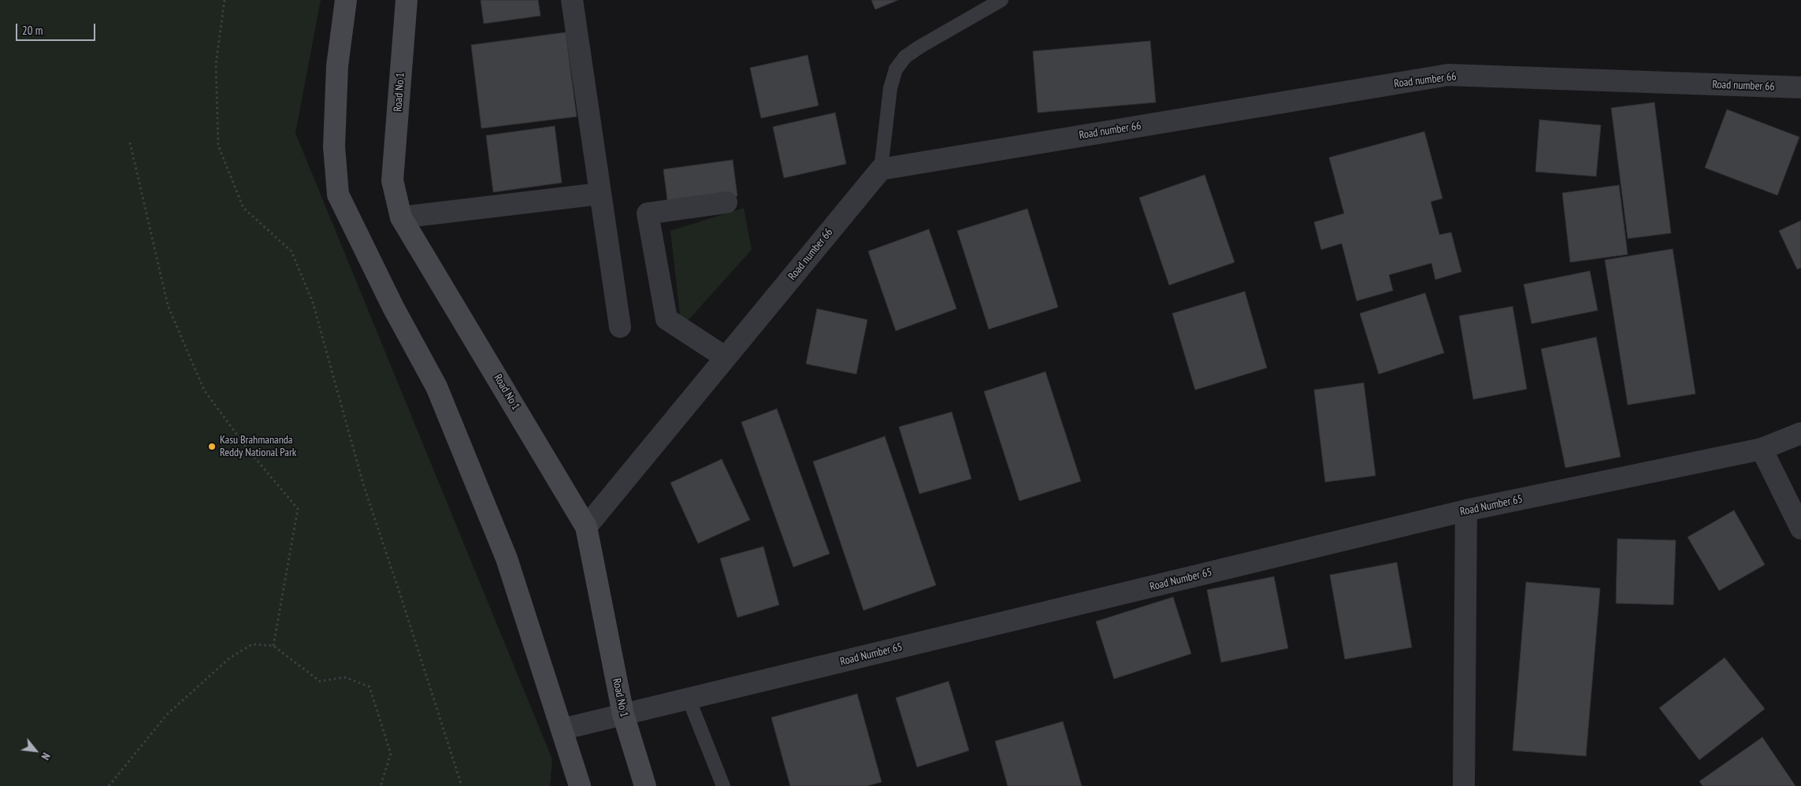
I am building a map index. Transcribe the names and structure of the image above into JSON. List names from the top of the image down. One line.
{"streets":{"main road":["Road No 1"],"street":["Road number 66","Road Number 65"]},"crossings":[["Road number 66","Road No 1"],["Road No 1","Road Number 65"]],"places":["Kasu Brahmananda Reddy National Park"],"scale_bar":"20 m","north":"bottom right"}
